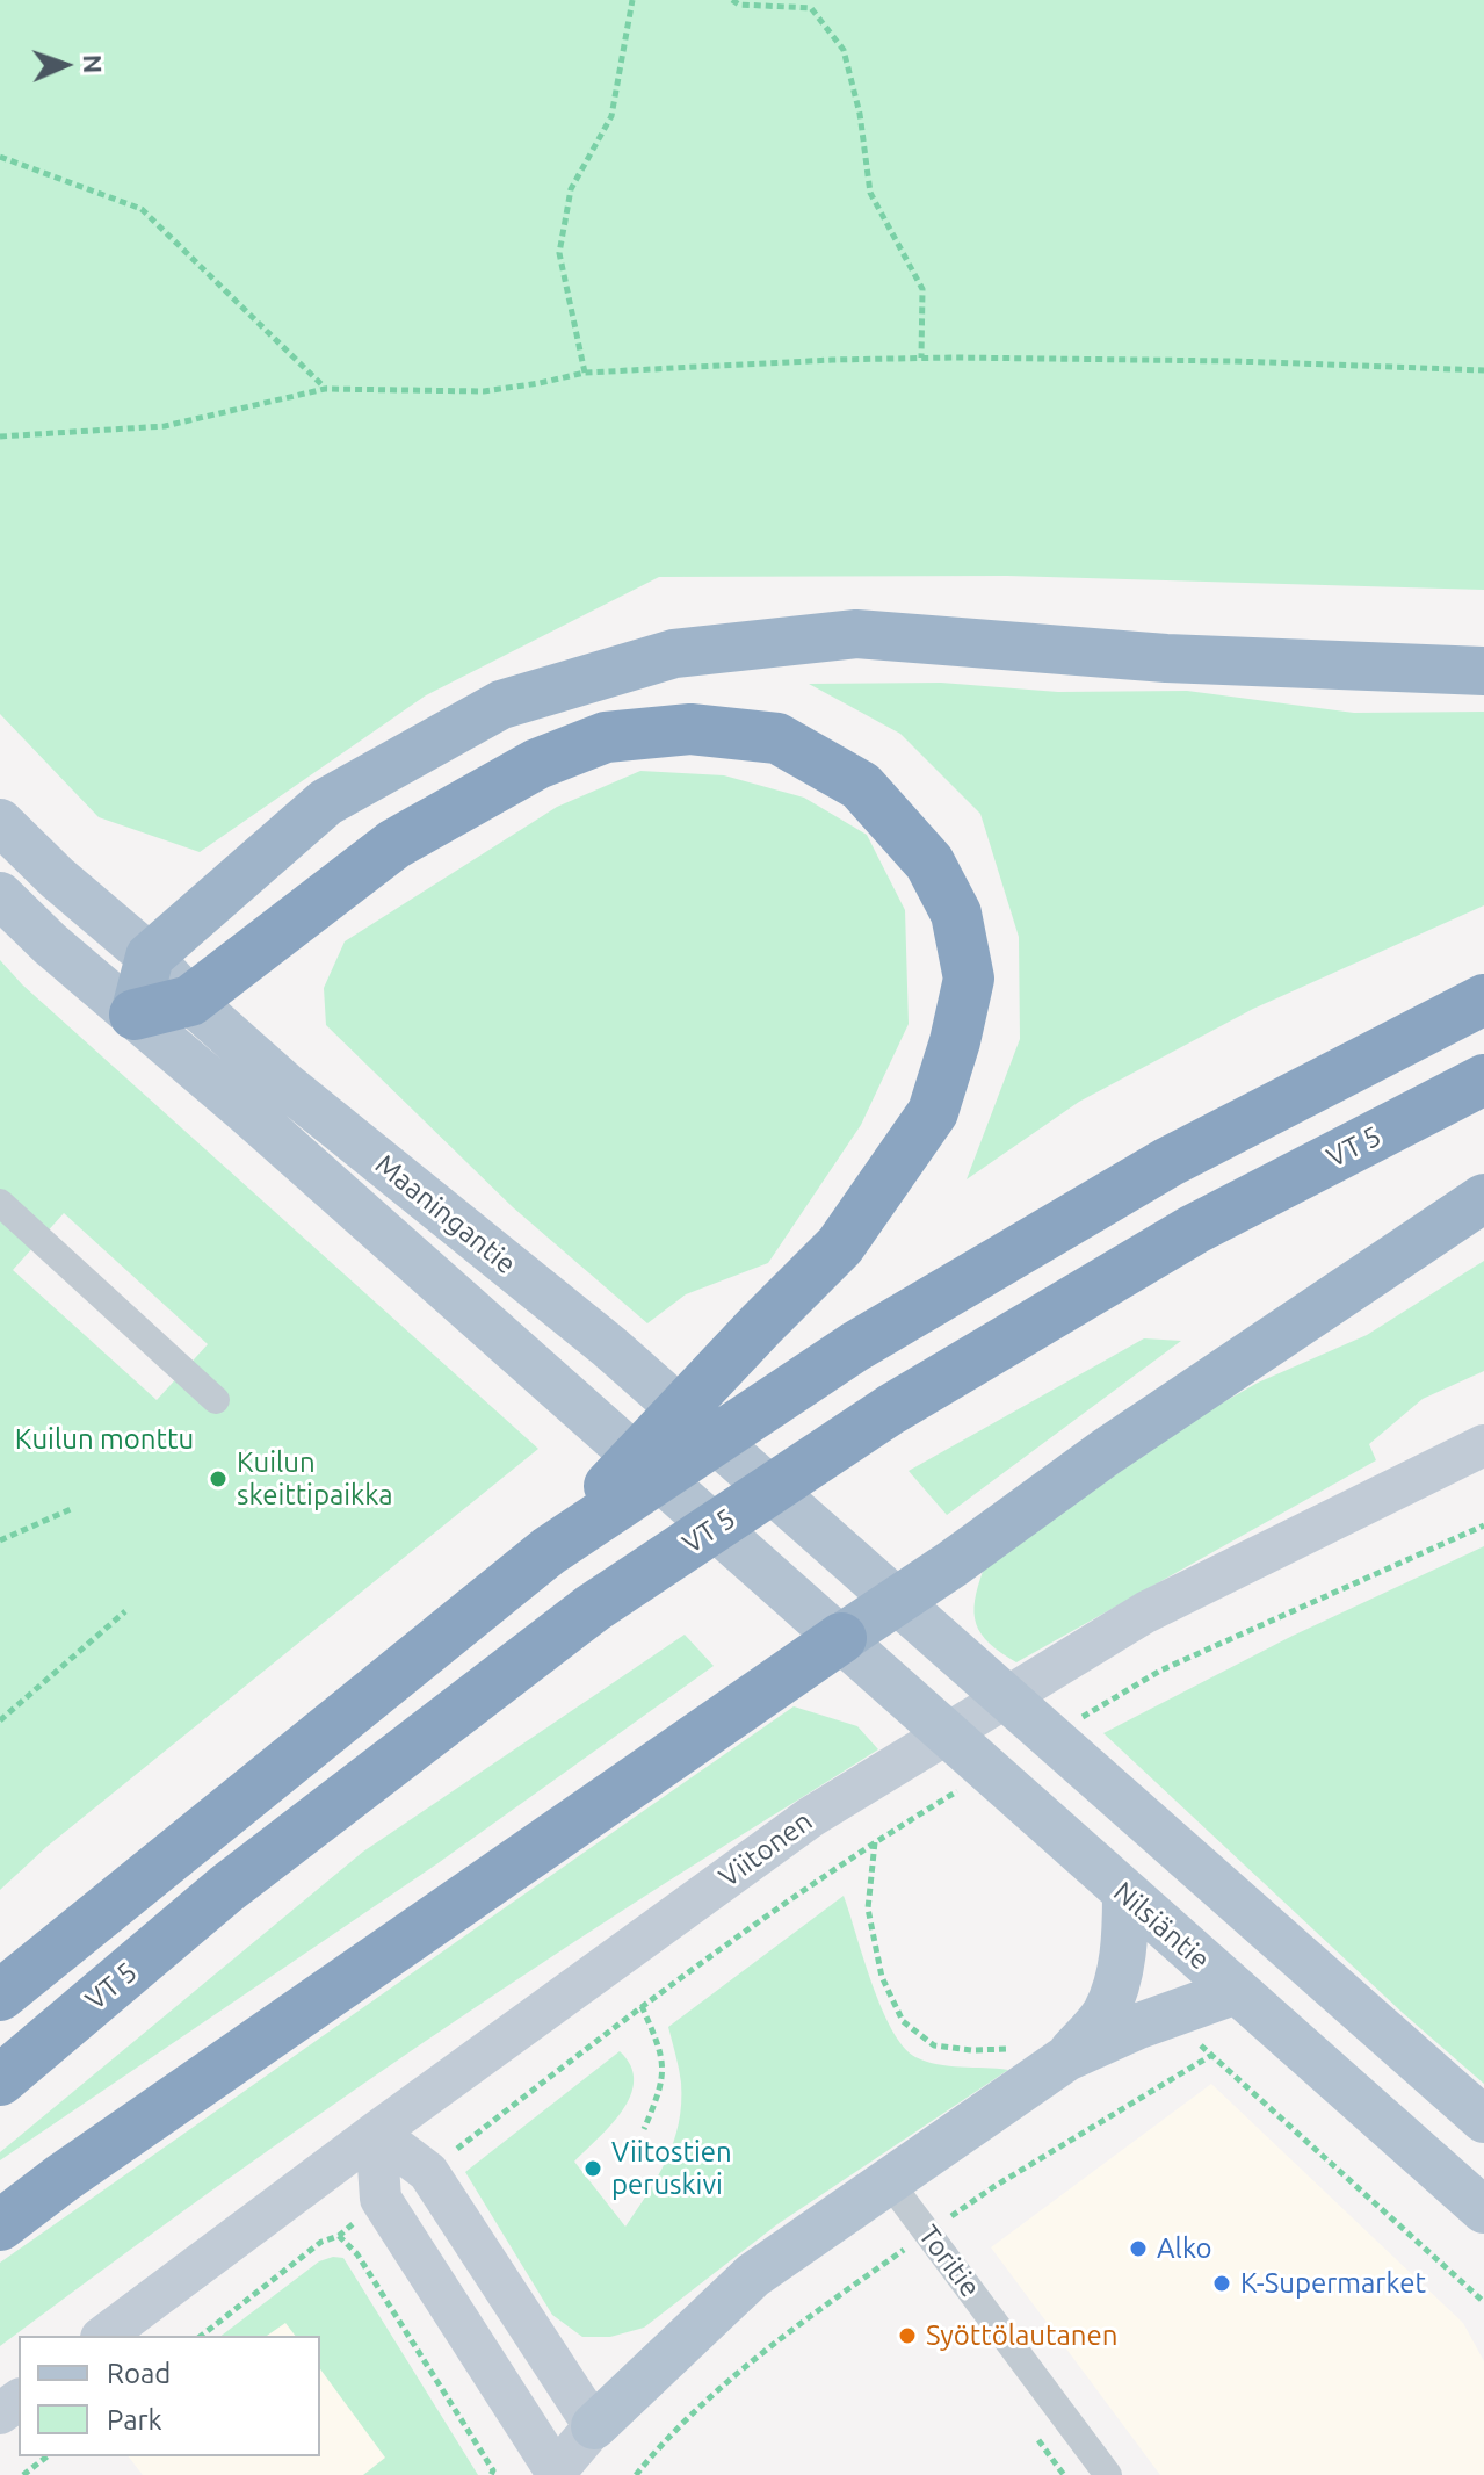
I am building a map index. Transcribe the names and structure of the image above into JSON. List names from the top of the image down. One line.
{"streets":{"highway":["VT 5"],"main road":["Maaningantie","Viitonen","Nilsiäntie"],"street":["Toritie"]},"crossings":[["Maaningantie","Nilsiäntie"]],"parks":["Kuilun monttu"],"places":["Kuilun skeittipaikka","Viitostien peruskivi","Alko","K-Supermarket","Syöttölautanen"],"legend":["Road","Park"],"north":"right"}
